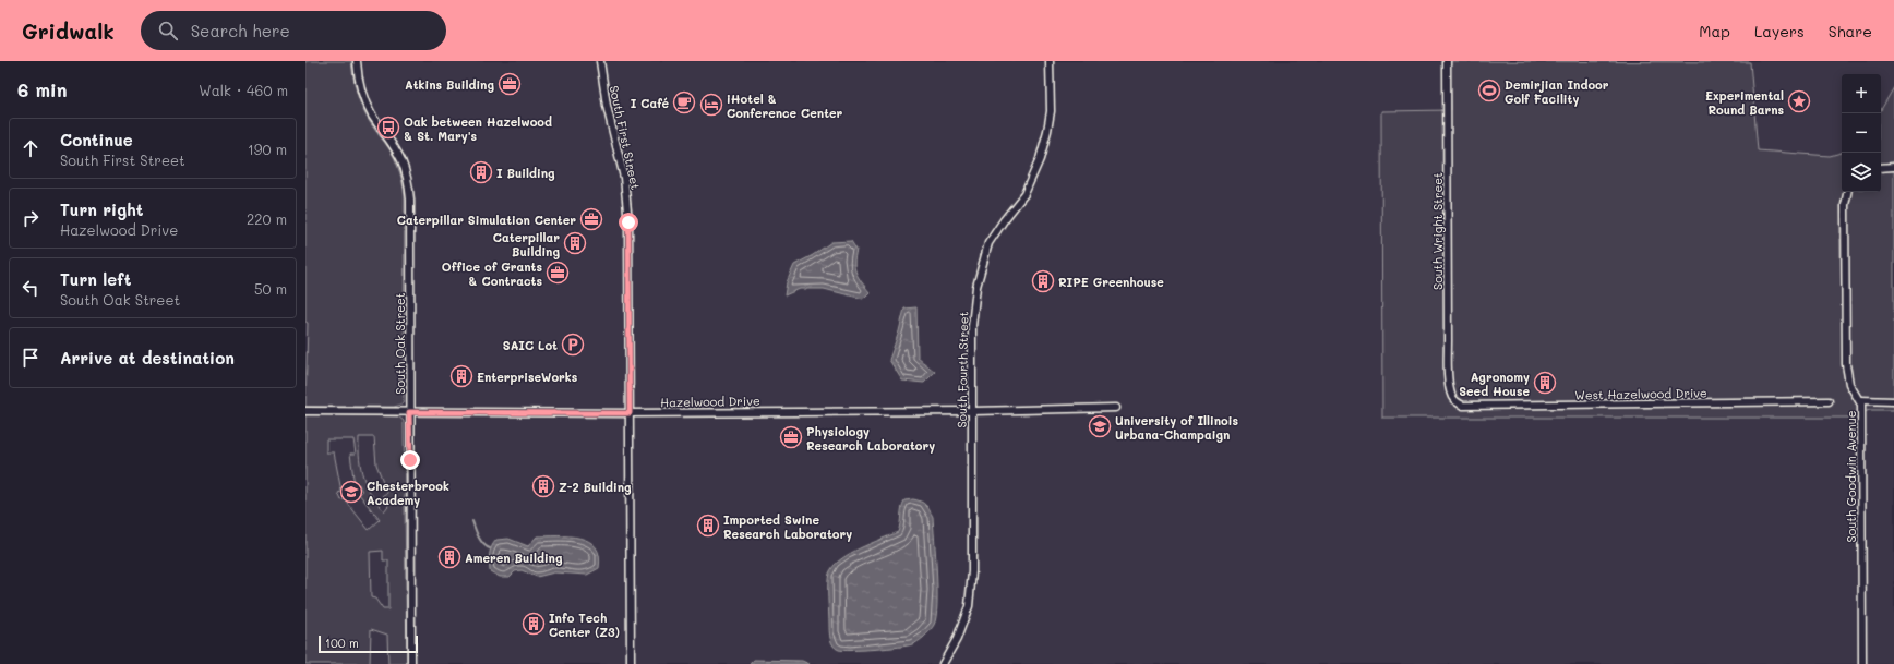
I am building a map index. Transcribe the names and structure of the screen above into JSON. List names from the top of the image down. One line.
{"streets":{"street":["South First Street","South Wright Street","South Oak Street","South Fourth Street","West Hazelwood Drive","Hazelwood Drive","South Goodwin Avenue"]},"crossings":[["South First Street","Hazelwood Drive"],["South Wright Street","West Hazelwood Drive"],["South Oak Street","Hazelwood Drive"],["South Fourth Street","Hazelwood Drive"]],"places":{"office":["Atkins Building","Caterpillar Simulation Center","Office of Grants & Contracts","Physiology Research Laboratory"],"sports":["Demirjian Indoor Golf Facility"],"place":["Experimental Round Barns"],"cafe":["I Café"],"hotel":["iHotel & Conference Center"],"bus stop":["Oak between Hazelwood & St. Mary's"],"building":["I Building","Caterpillar Building","RIPE Greenhouse","EnterpriseWorks","Agronomy Seed House","Z-2 Building","Imported Swine Research Laboratory","Ameren Building","Info Tech Center (Z3)"],"parking":["SAIC Lot"],"school or university":["University of Illinois Urbana-Champaign","Chesterbrook Academy"]},"scale_bar":"100 m","page":{"header":"Gridwalk","search":"Search here","nav":["Map","Layers","Share"],"heading":["6 min","Walk · 460 m"],"map_buttons":["+","−"],"list":[["Continue","South First Street","190 m"],["Turn right","Hazelwood Drive","220 m"],["Turn left","South Oak Street","50 m"],"Arrive at destination"],"scale":"100 m"}}
